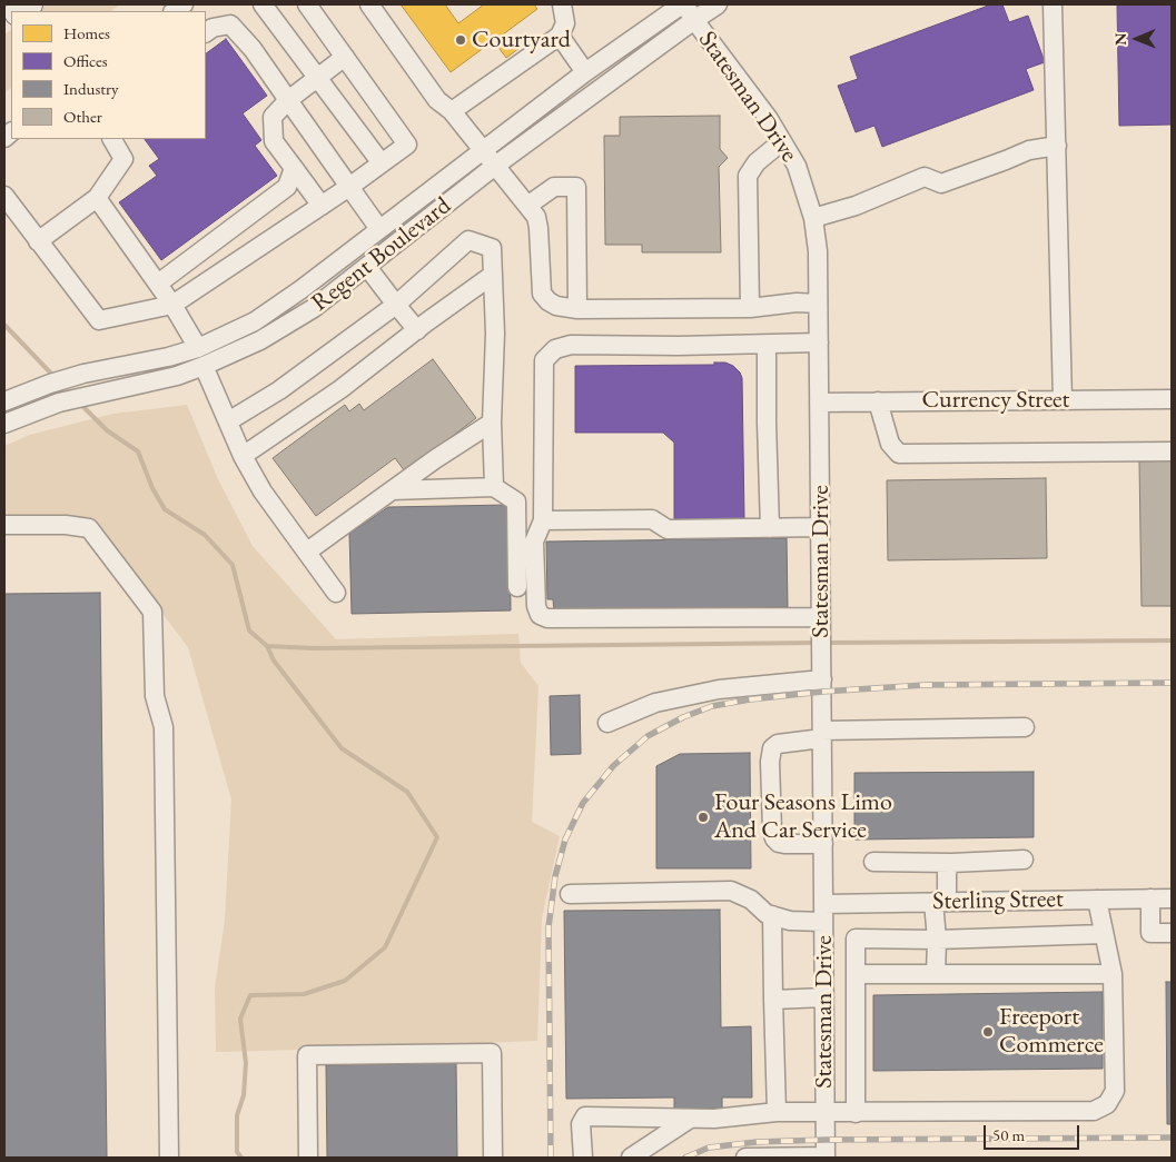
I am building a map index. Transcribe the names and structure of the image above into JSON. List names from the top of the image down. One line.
{"streets":{"street":["Statesman Drive","Regent Boulevard","Currency Street","Sterling Street"]},"crossings":[["Statesman Drive","Regent Boulevard"],["Statesman Drive","Currency Street"],["Statesman Drive","Sterling Street"]],"places":["Courtyard","Four Seasons Limo And Car Service","Freeport Commerce"],"legend":["Homes","Offices","Industry","Other"],"scale_bar":"50 m","north":"left"}
